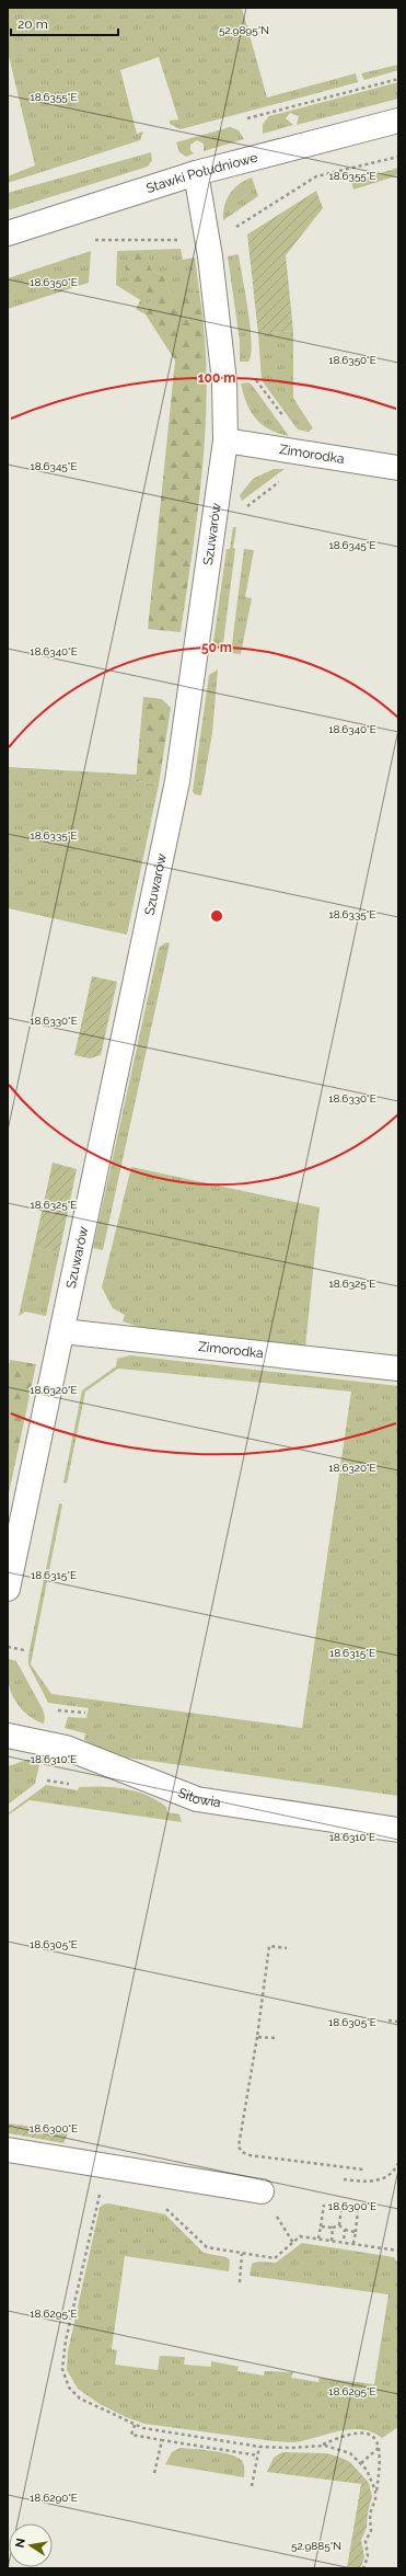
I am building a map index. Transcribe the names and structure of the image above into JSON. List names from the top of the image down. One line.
{"streets":{"street":["Stawki Południowe","Zimorodka","Szuwarów","Sitowia"]},"crossings":[["Stawki Południowe","Szuwarów"],["Zimorodka","Szuwarów"]],"scale_bar":"20 m","north":"left","coordinates":["52.9895°N","18.6355°E","18.6350°E","18.6345°E","18.6340°E","18.6335°E","18.6330°E","18.6325°E","18.6320°E","18.6315°E","18.6310°E","18.6305°E","18.6300°E","18.6295°E","18.6290°E","52.9885°N"],"rings":["100 m","50 m"]}
